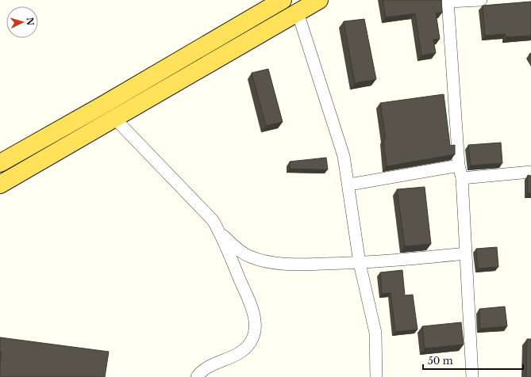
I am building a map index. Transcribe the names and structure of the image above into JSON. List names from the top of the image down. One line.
{"scale_bar":"50 m","north":"right"}
